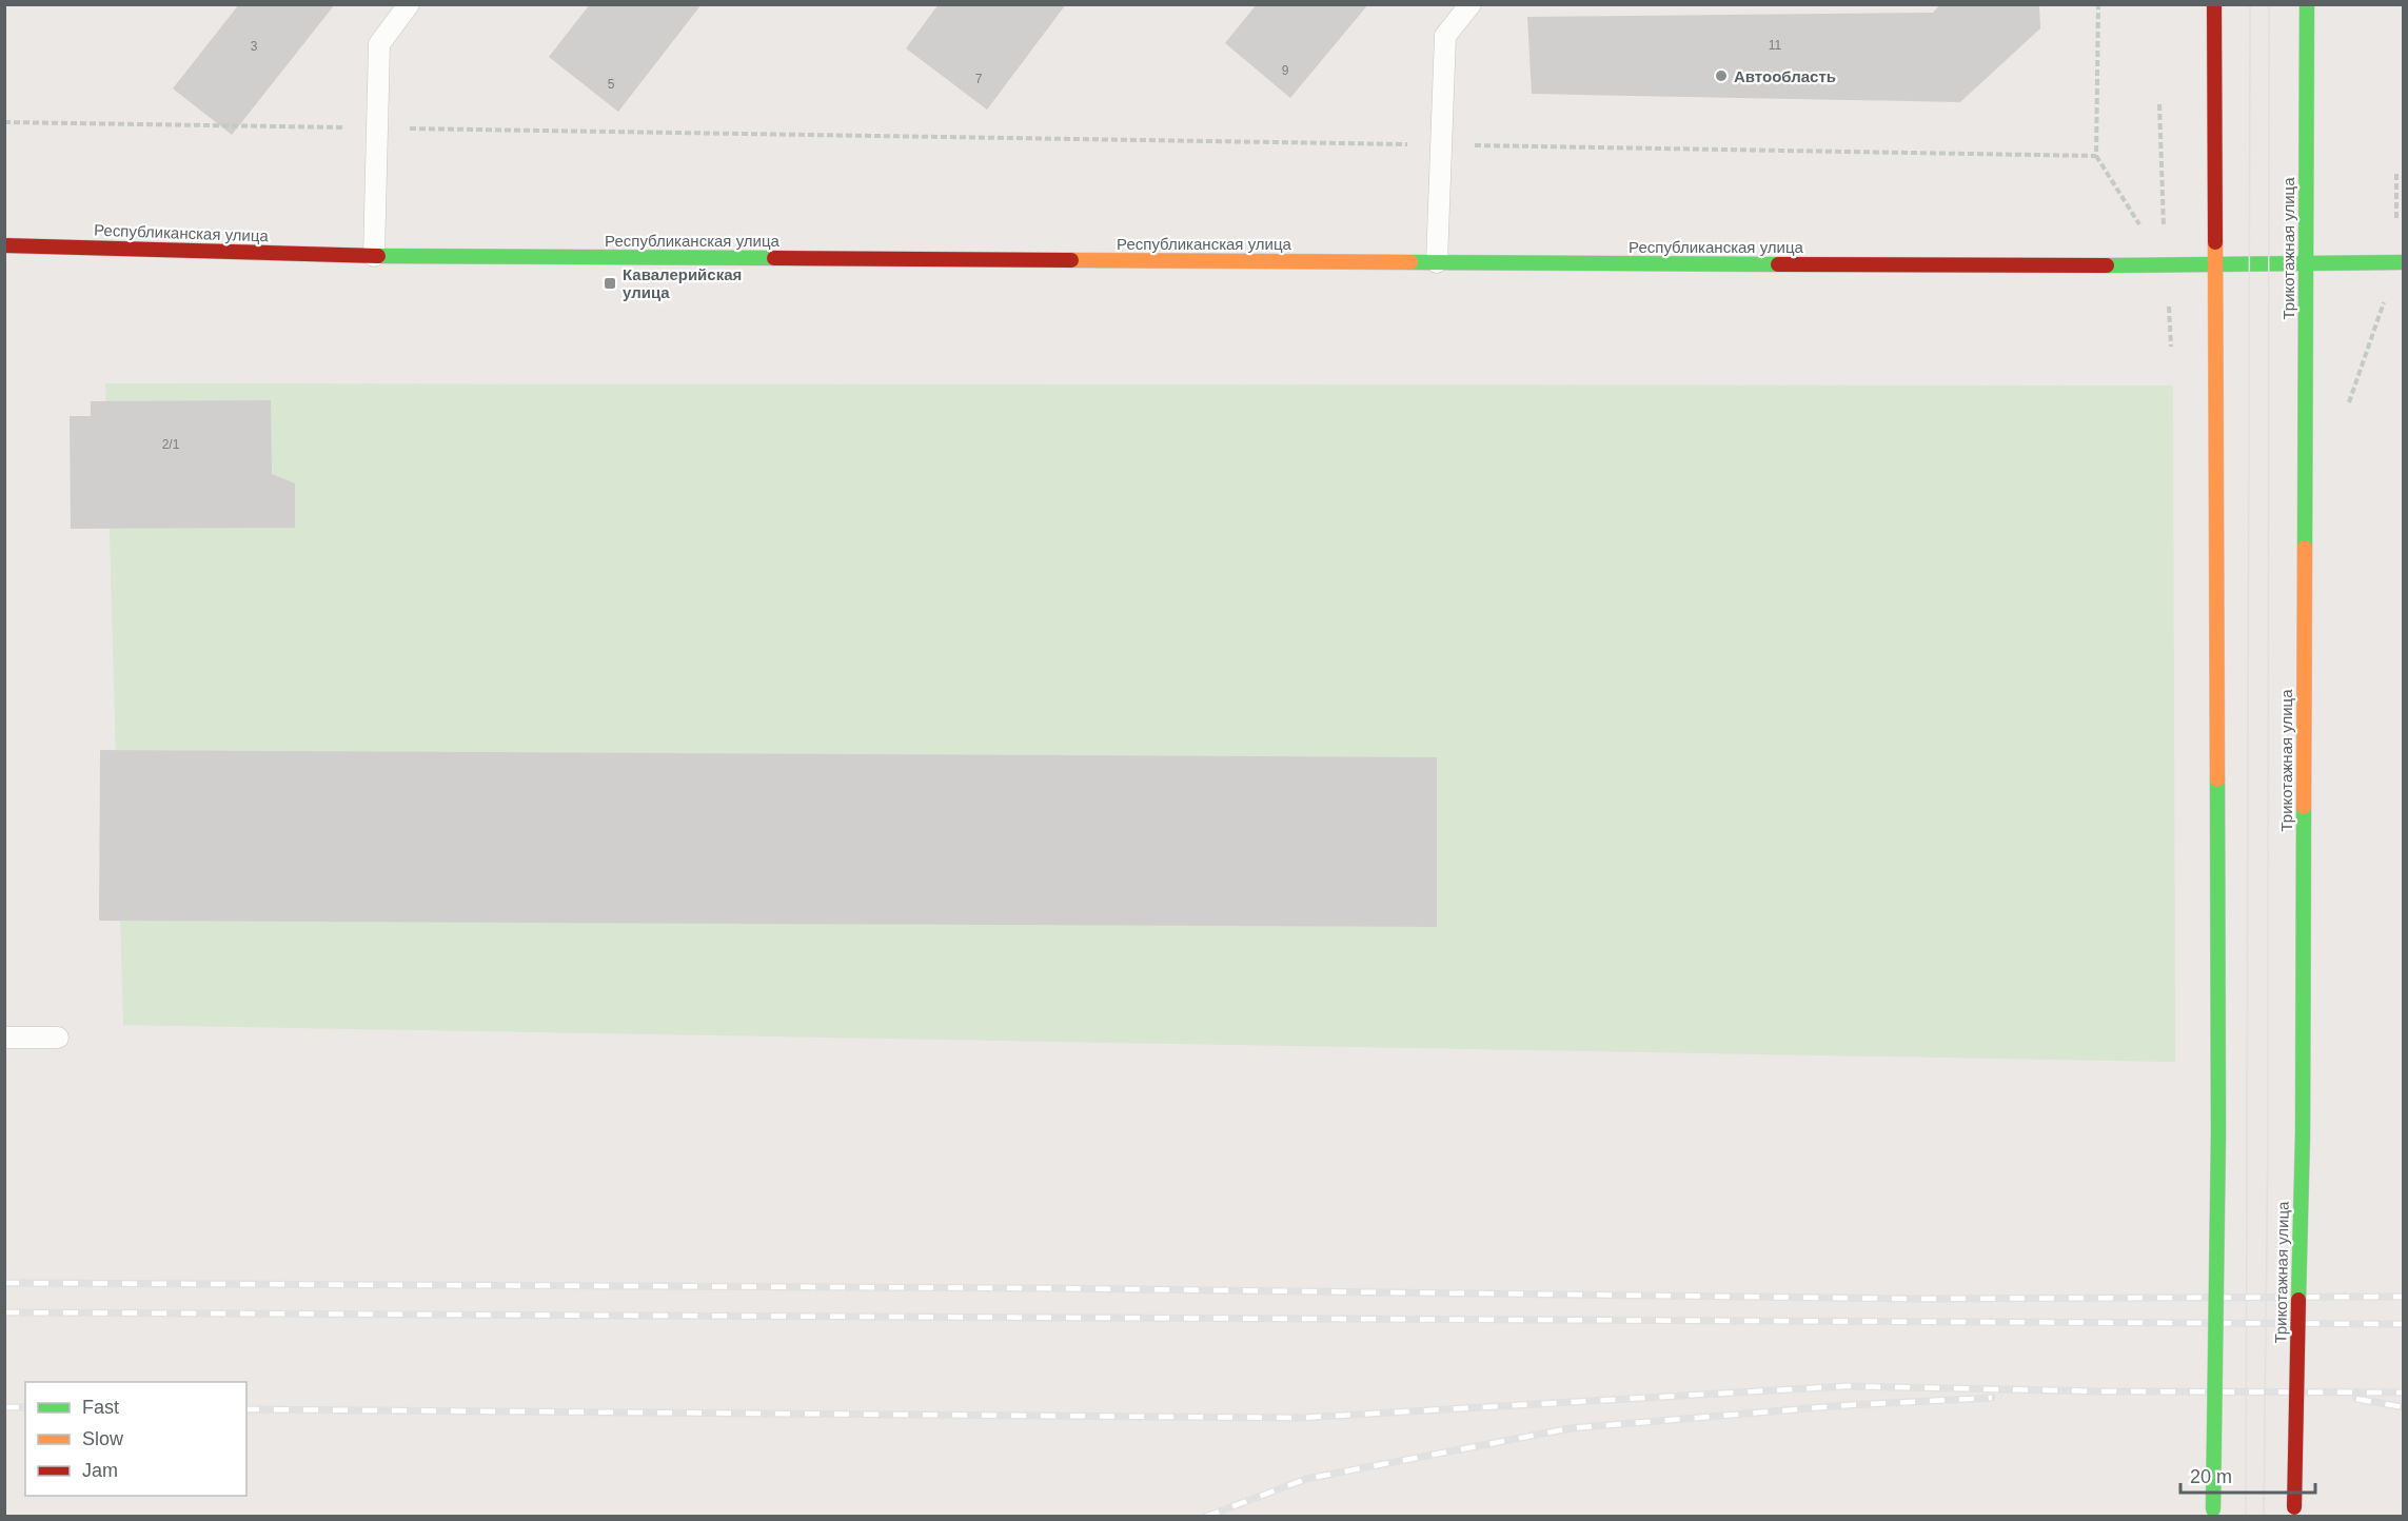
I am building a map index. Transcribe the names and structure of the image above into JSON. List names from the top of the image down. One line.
{"streets":{"main road":["Республиканская улица","Трикотажная улица"]},"crossings":[["Республиканская улица","Трикотажная улица"]],"places":{"other":["Автообласть"],"transit":["Кавалерийская улица"]},"house_numbers":["11","3","9","7","5","2/1"],"legend":["Fast","Slow","Jam"],"scale_bar":"20 m"}
